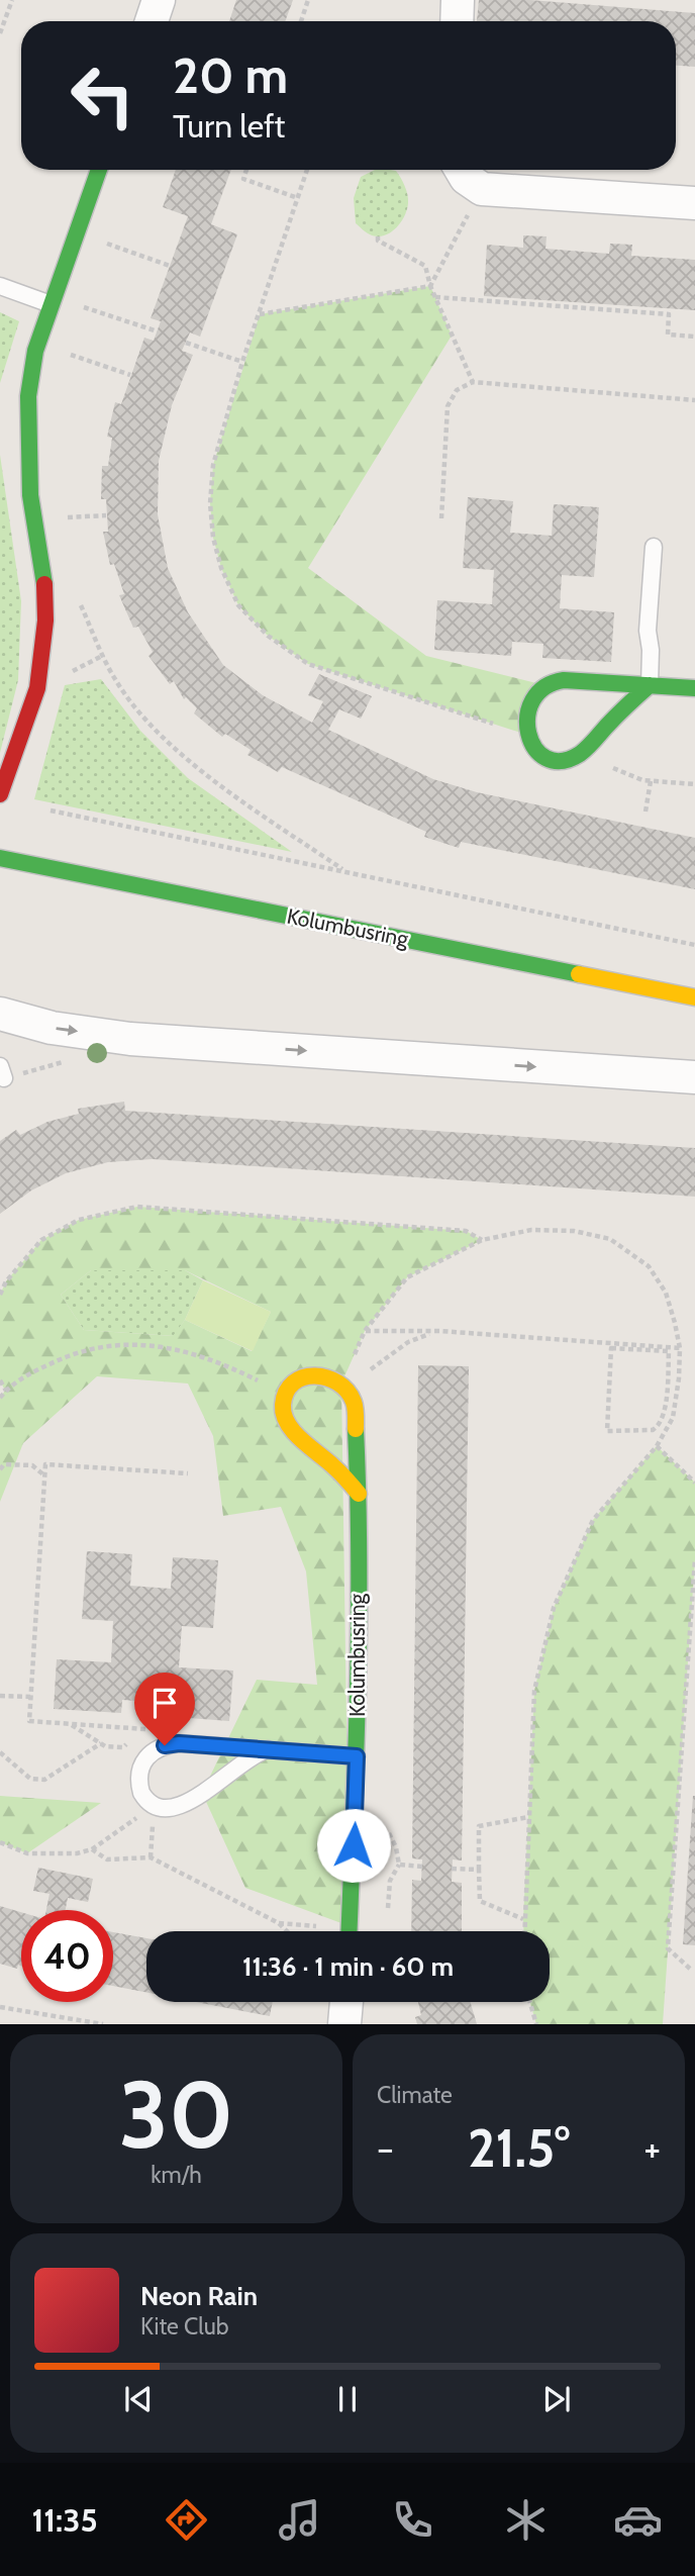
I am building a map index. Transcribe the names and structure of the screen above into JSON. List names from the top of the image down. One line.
{"streets":{"street":["Kolumbusring"]},"page":{"turn":["20 m","Turn left"],"limit":"40","trip":"11:36 · 1 min · 60 m","tile":[["30","km/h"],"Climate"],"heat":["−","21.5°","+"],"song":["Neon Rain","Kite Club"],"tabs":"11:35"}}
